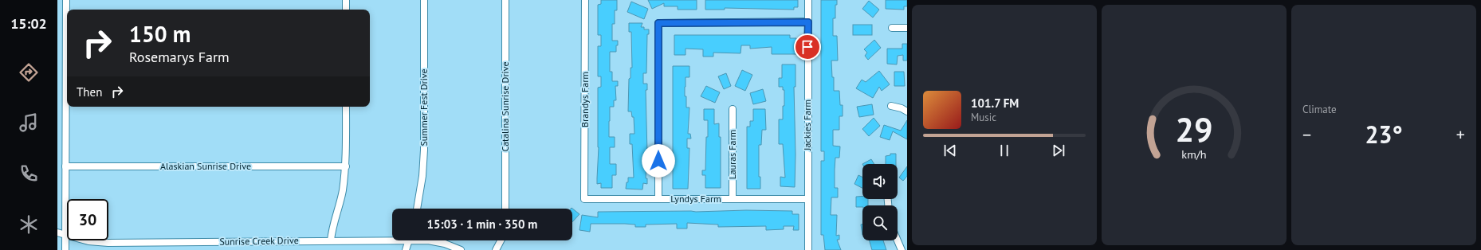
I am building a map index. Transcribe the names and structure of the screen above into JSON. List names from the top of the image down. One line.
{"streets":{"street":["Brandys Farm","Catalina Sunrise Drive","Summer Fest Drive","Jackies Farm","Lauras Farm","Alaskian Sunrise Drive","Lyndys Farm","Sunrise Creek Drive"]},"crossings":[["Brandys Farm","Lyndys Farm"],["Jackies Farm","Lyndys Farm"],["Lauras Farm","Lyndys Farm"]],"page":{"tabs":"15:02","tile":"Climate","turn":["150 m","Rosemarys Farm"],"then":"Then","song":["101.7 FM","Music"],"heat":["−","23°","+"],"limit":"30","trip":"15:03 · 1 min · 350 m","gauge":["29","km/h"]}}
